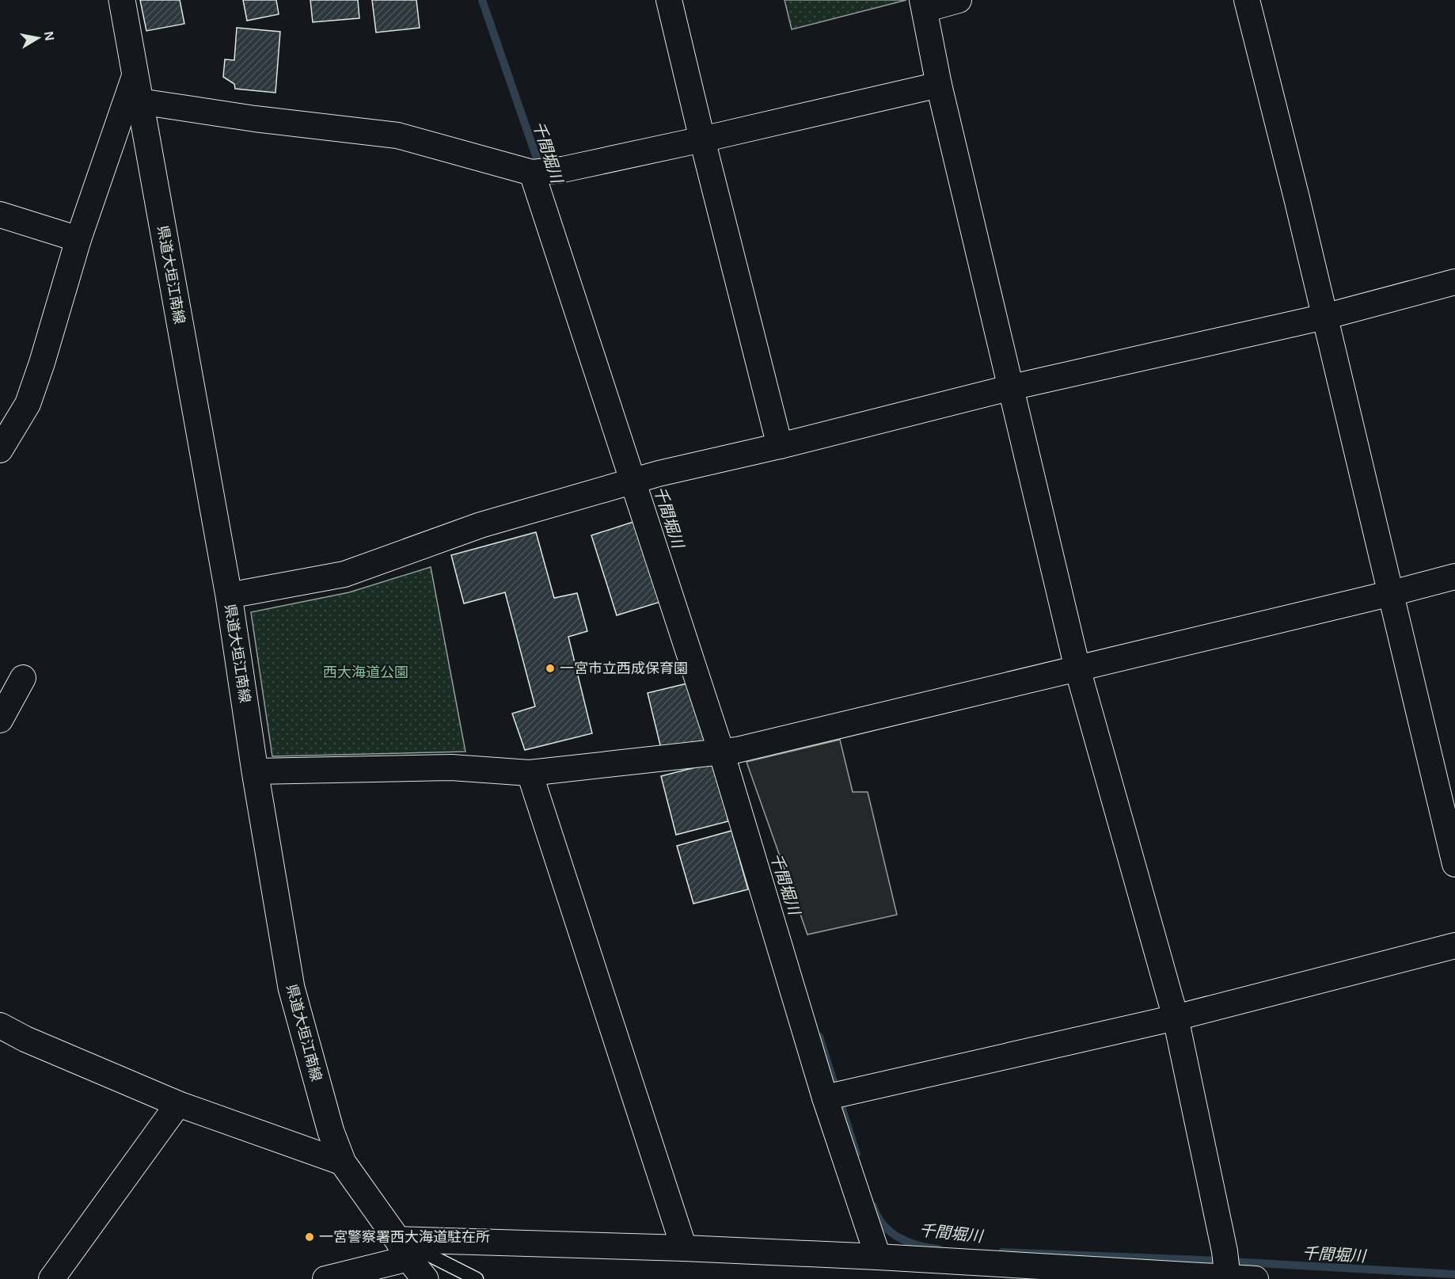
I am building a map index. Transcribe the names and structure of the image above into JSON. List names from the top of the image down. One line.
{"streets":{"main road":["県道大垣江南線"]},"water":["千間堀川"],"parks":["西大海道公園"],"places":["一宮市立西成保育園","一宮警察署西大海道駐在所"],"north":"right"}
